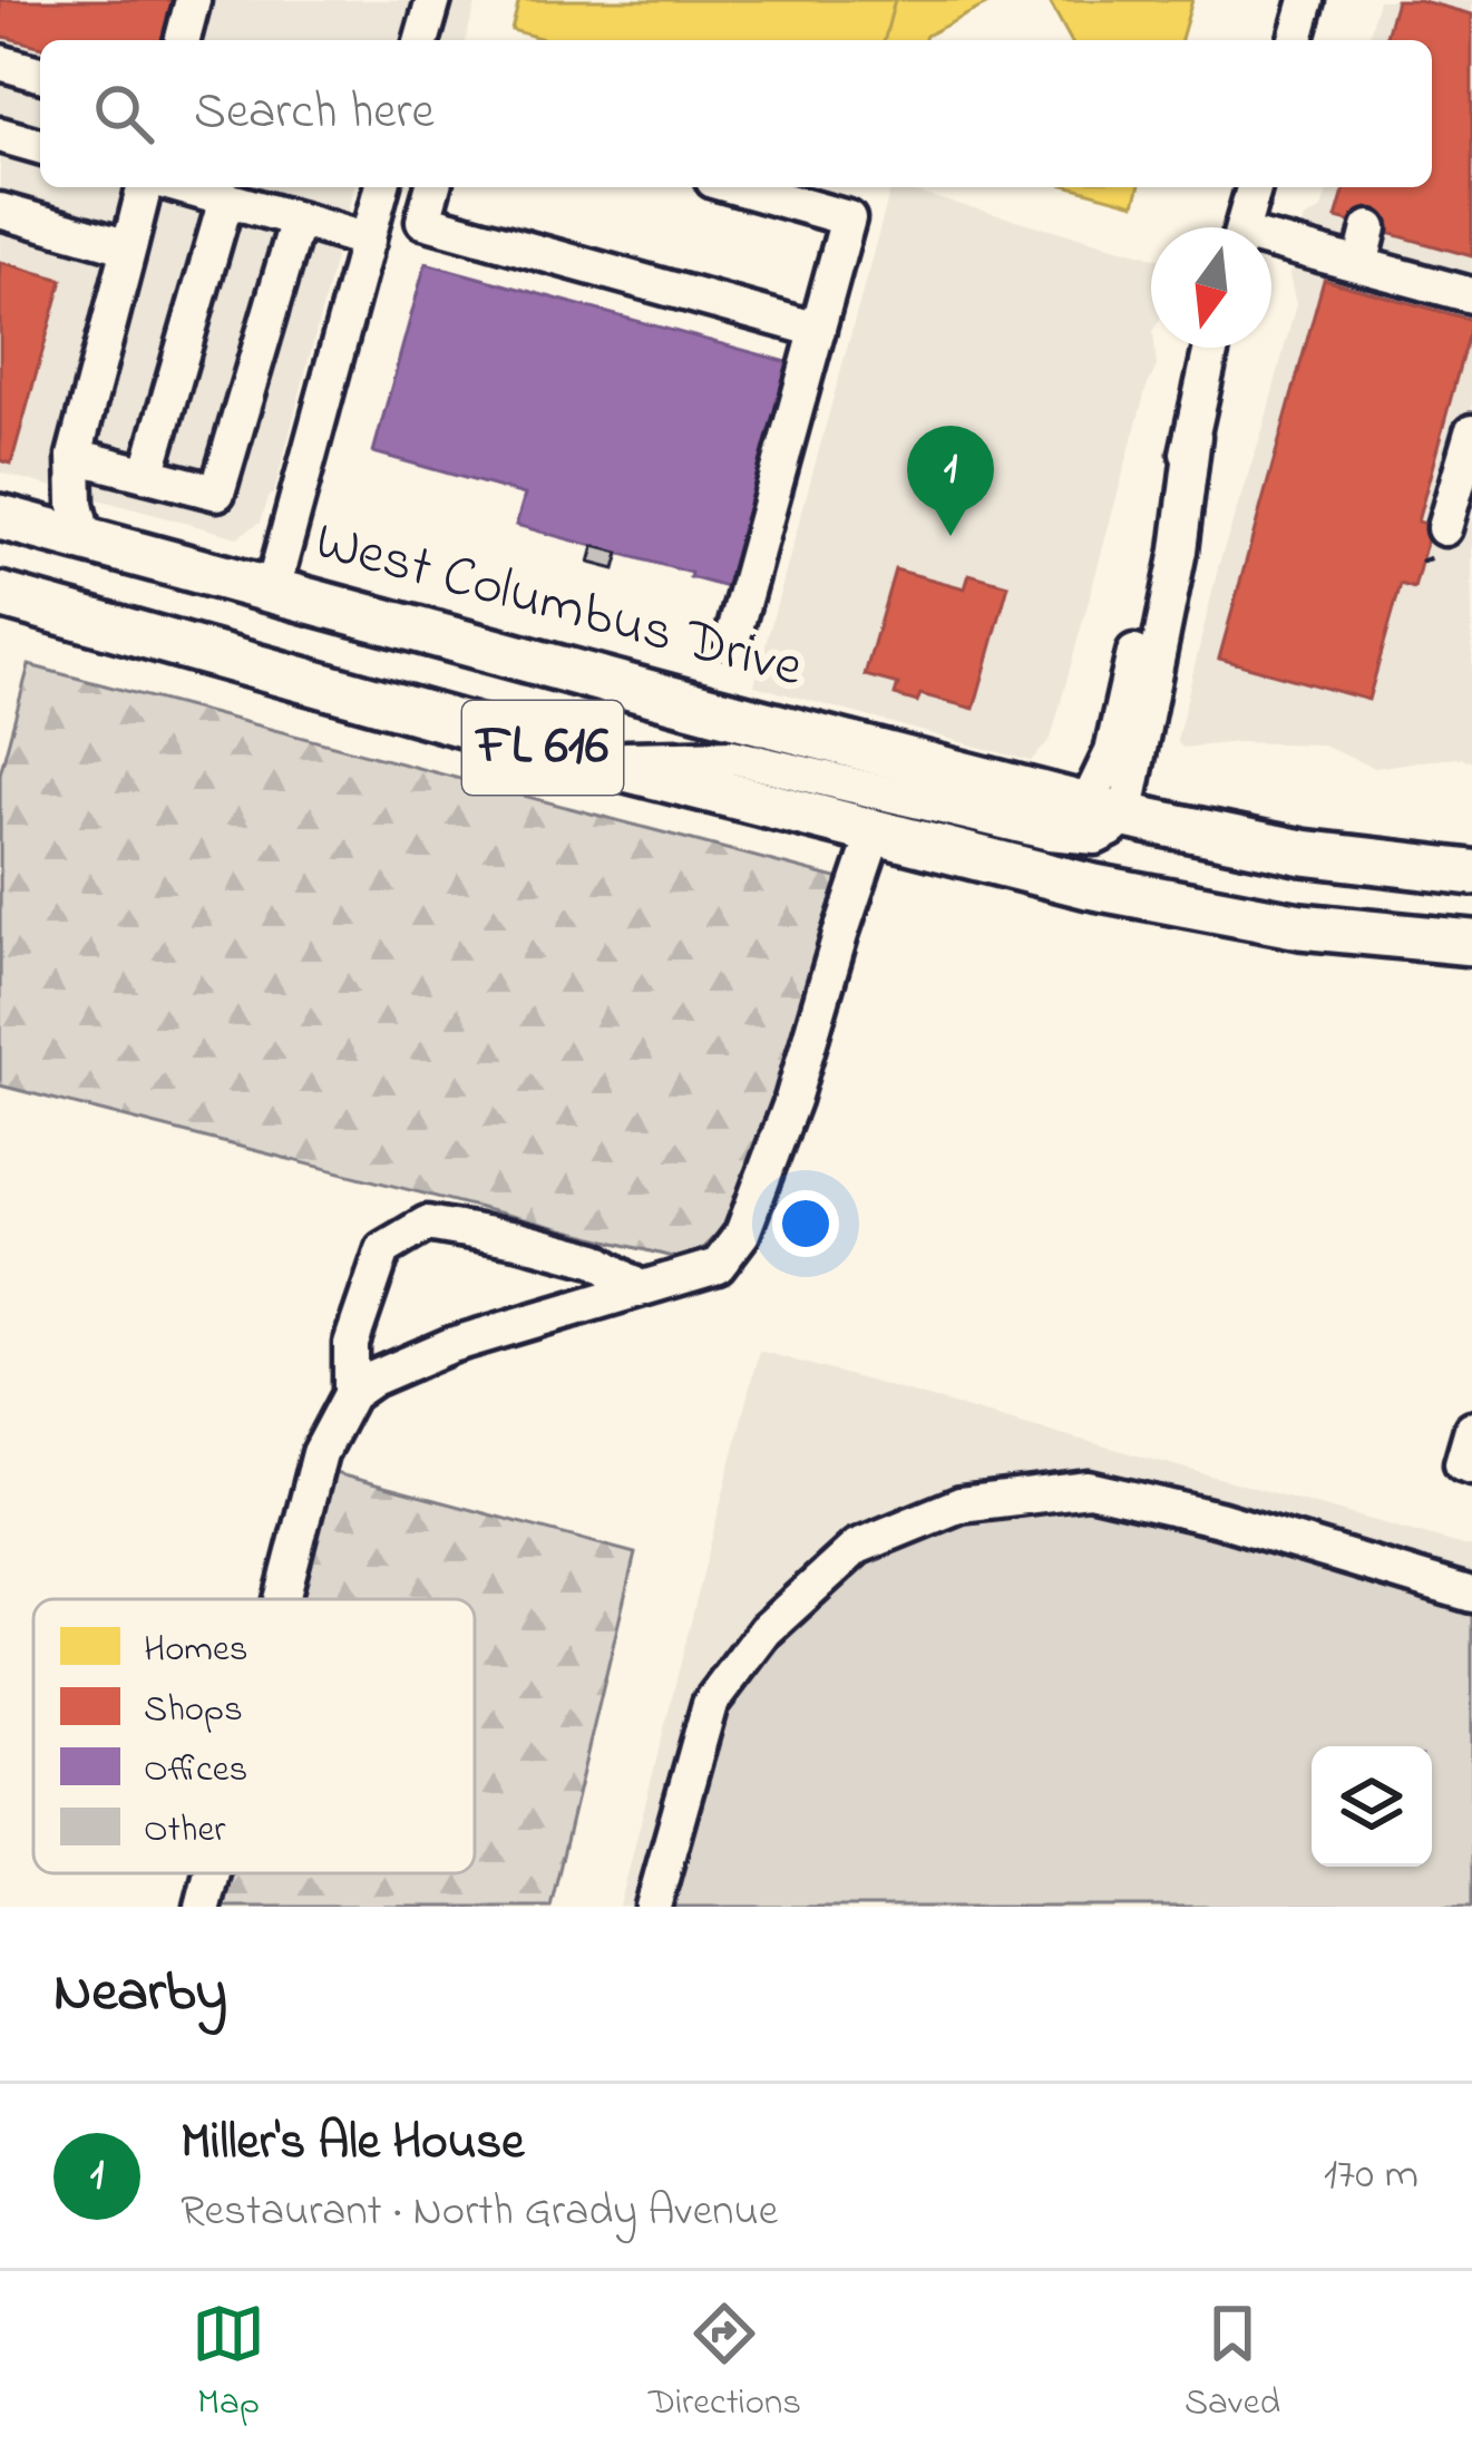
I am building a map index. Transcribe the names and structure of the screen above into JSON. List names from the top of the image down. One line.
{"streets":{"main road":["West Columbus Drive","FL 616"]},"crossings":[["West Columbus Drive","FL 616"]],"legend":["Homes","Shops","Offices","Other"],"north":"bottom","page":{"search":"Search here","pins":"1","heading":"Nearby","list":[{"mark":"1","name":"Miller's Ale House","note":"Restaurant · North Grady Avenue","value":"170 m"}],"nav":["Map","Directions","Saved"]}}
